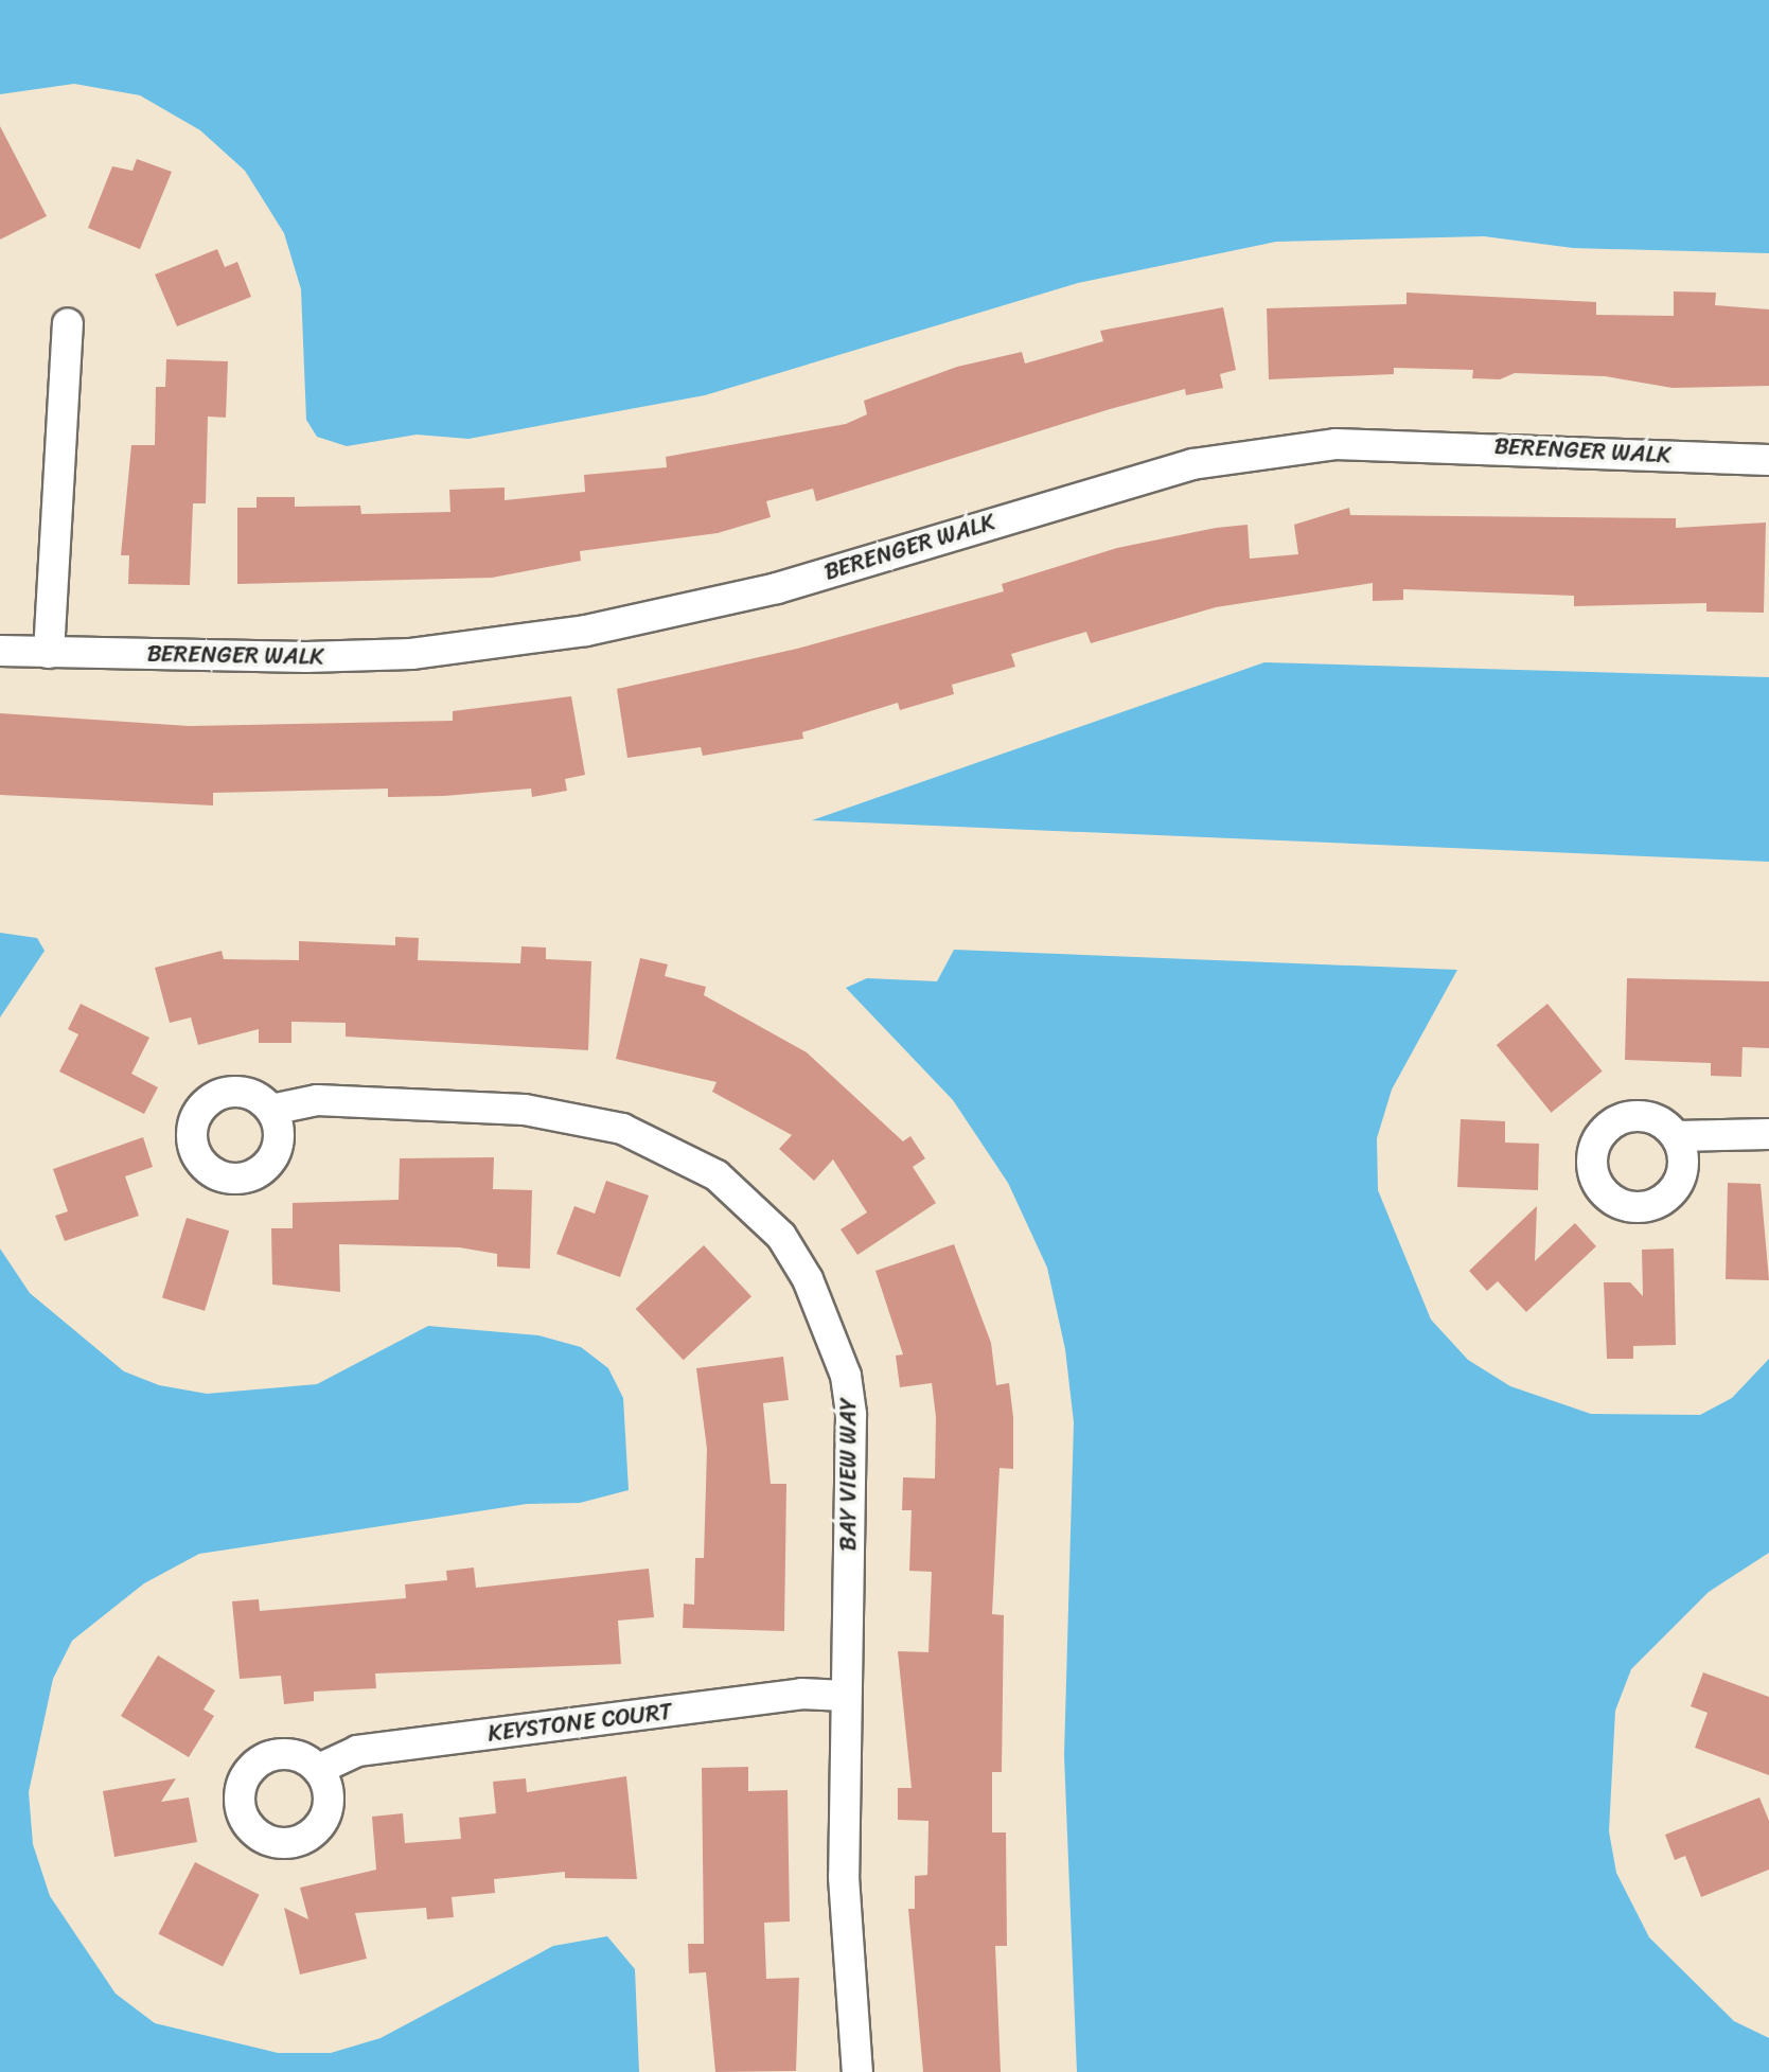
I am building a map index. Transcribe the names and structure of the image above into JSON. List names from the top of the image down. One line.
{"streets":{"street":["BERENGER WALK","BAY VIEW WAY","KEYSTONE COURT"]},"crossings":[["BAY VIEW WAY","KEYSTONE COURT"]]}
